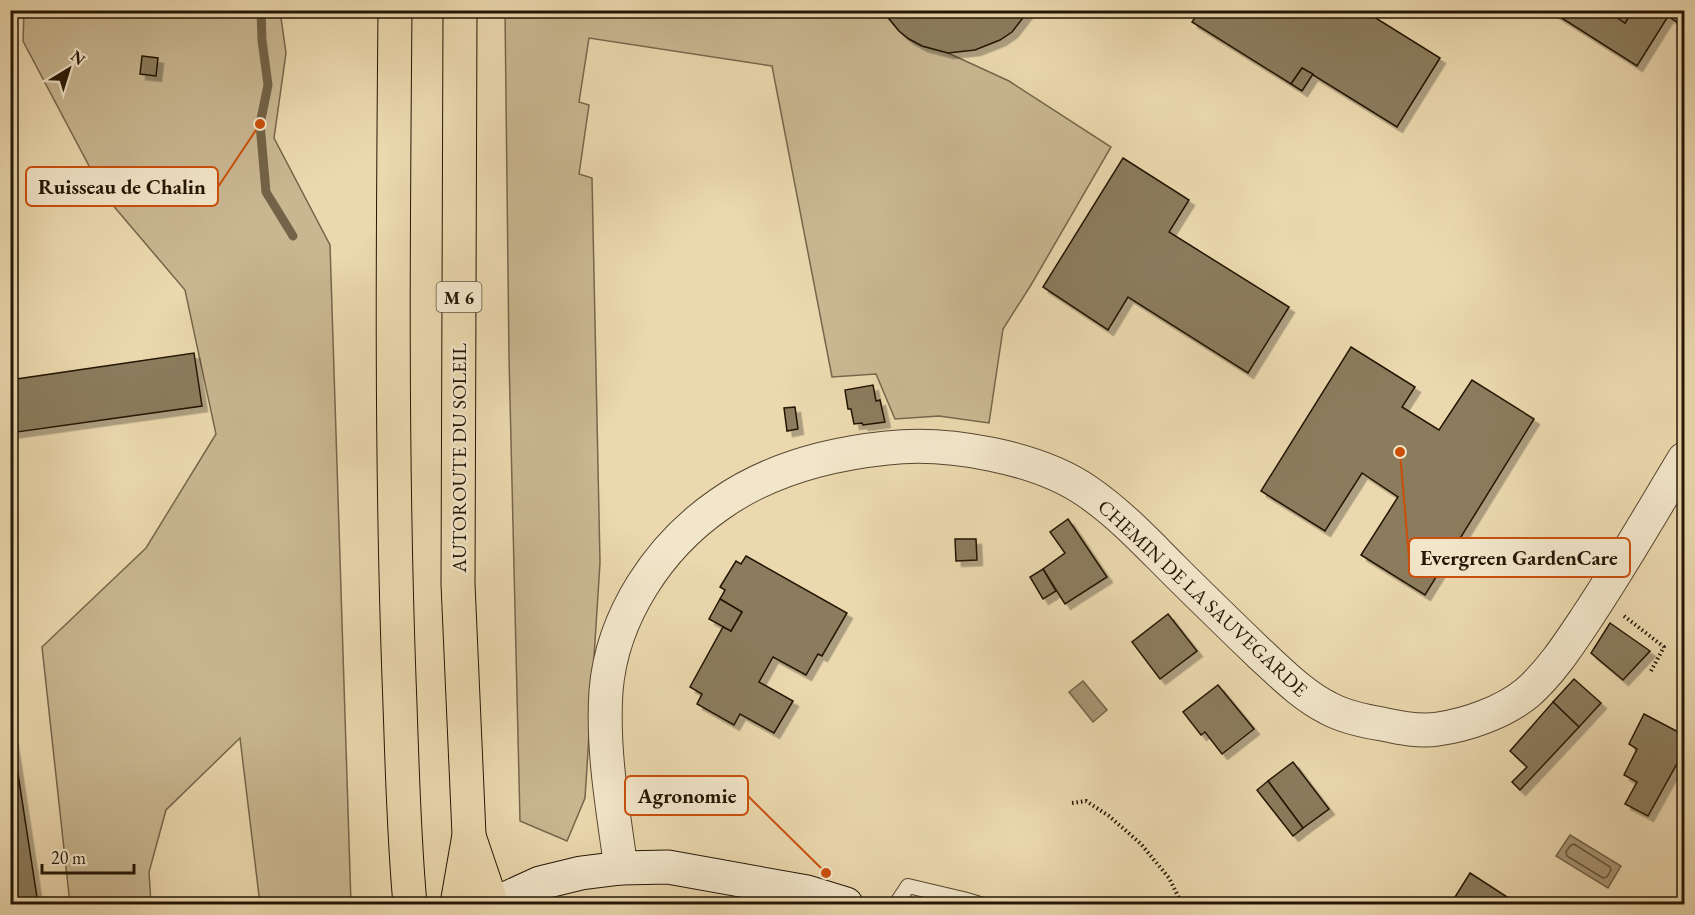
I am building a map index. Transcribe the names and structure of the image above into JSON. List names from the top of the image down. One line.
{"streets":{"highway":["M 6","AUTOROUTE DU SOLEIL"],"street":["CHEMIN DE LA SAUVEGARDE"]},"places":["Ruisseau de Chalin","Evergreen GardenCare","Agronomie"],"scale_bar":"20 m","north":"top right"}
